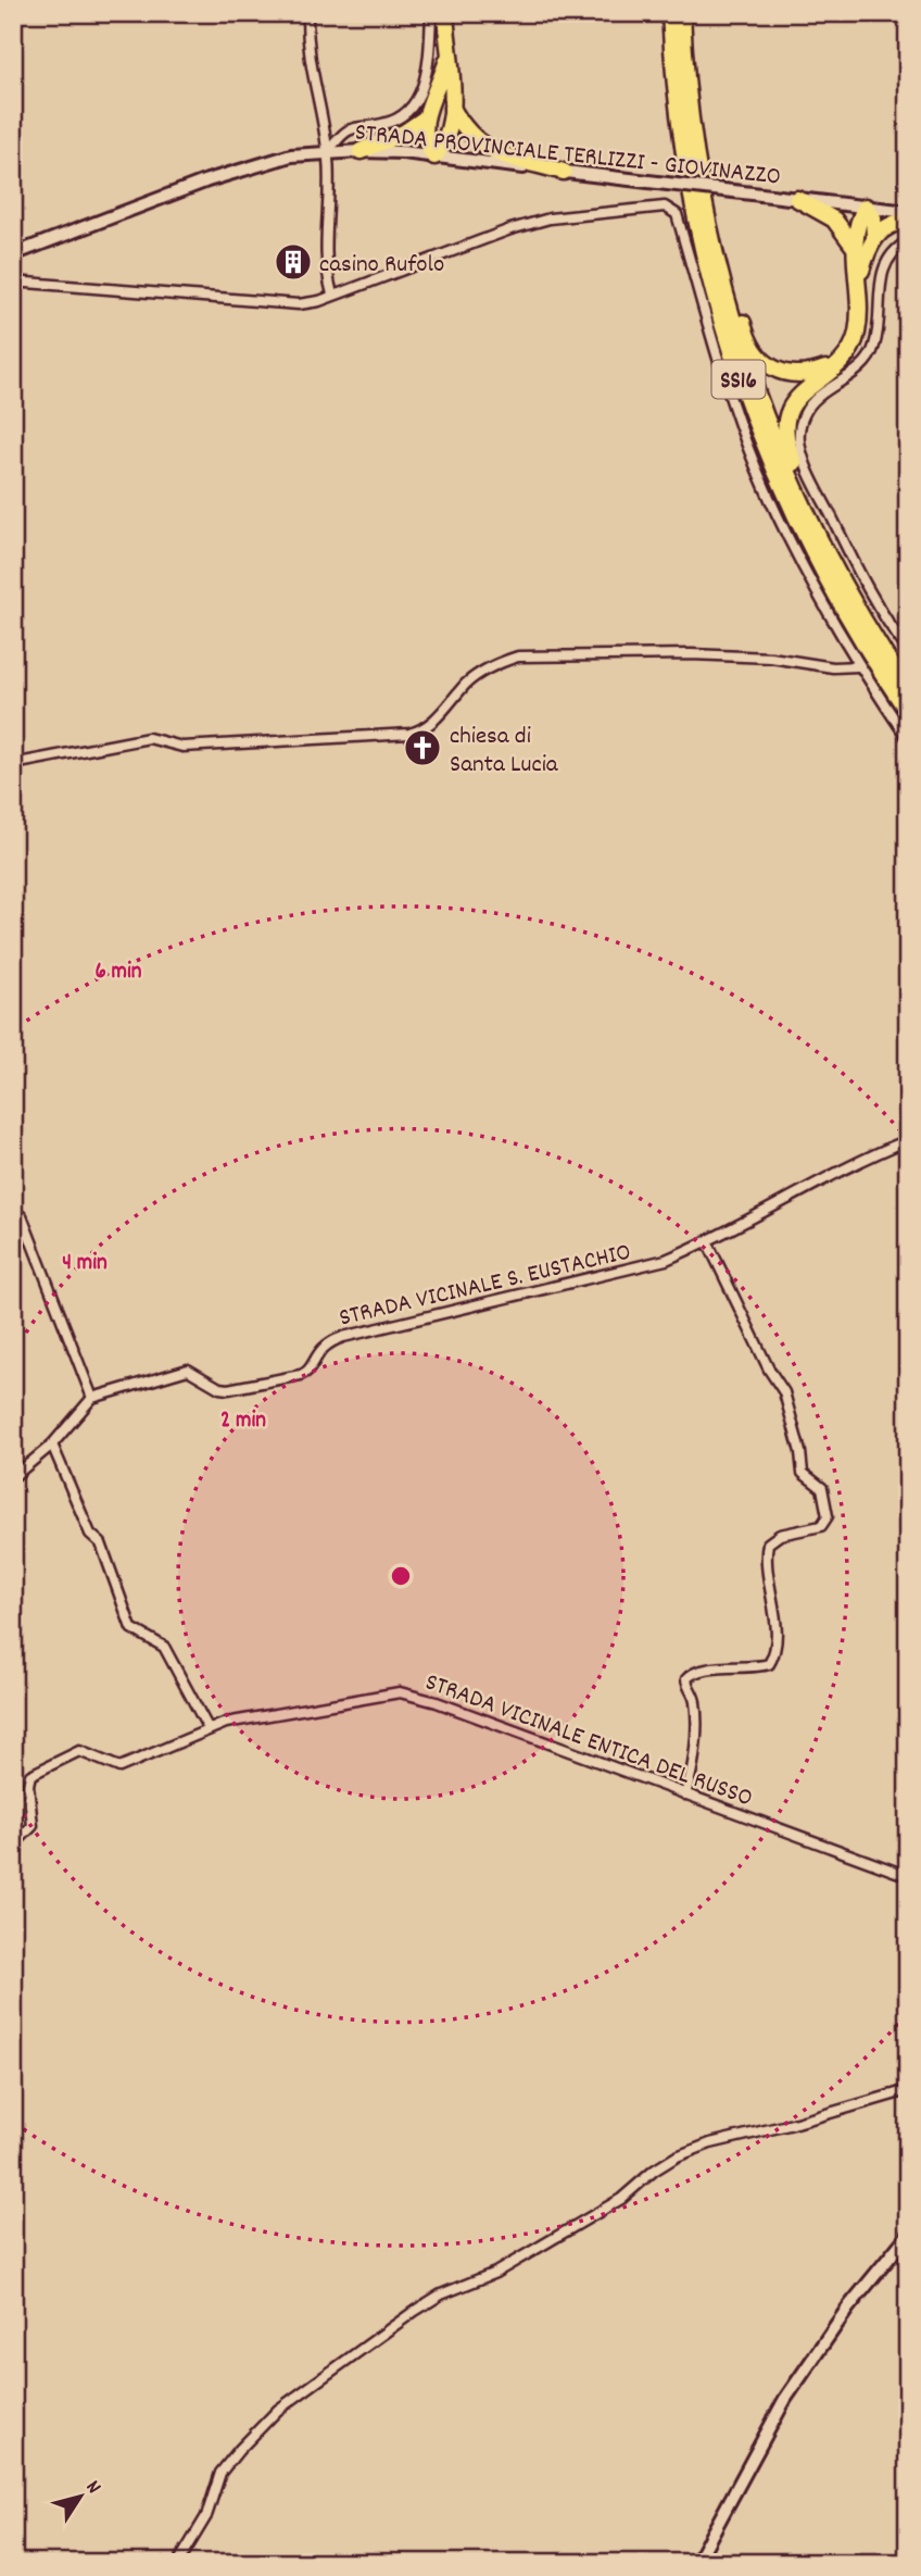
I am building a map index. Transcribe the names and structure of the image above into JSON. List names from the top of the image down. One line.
{"streets":{"highway":["SS16"],"main road":["STRADA PROVINCIALE TERLIZZI - GIOVINAZZO"],"street":["STRADA VICINALE S. EUSTACHIO","STRADA VICINALE ENTICA DEL RUSSO"]},"places":{"building":["casino Rufolo"],"church":["chiesa di Santa Lucia"]},"north":"top right","rings":["6 min","4 min","2 min"]}
